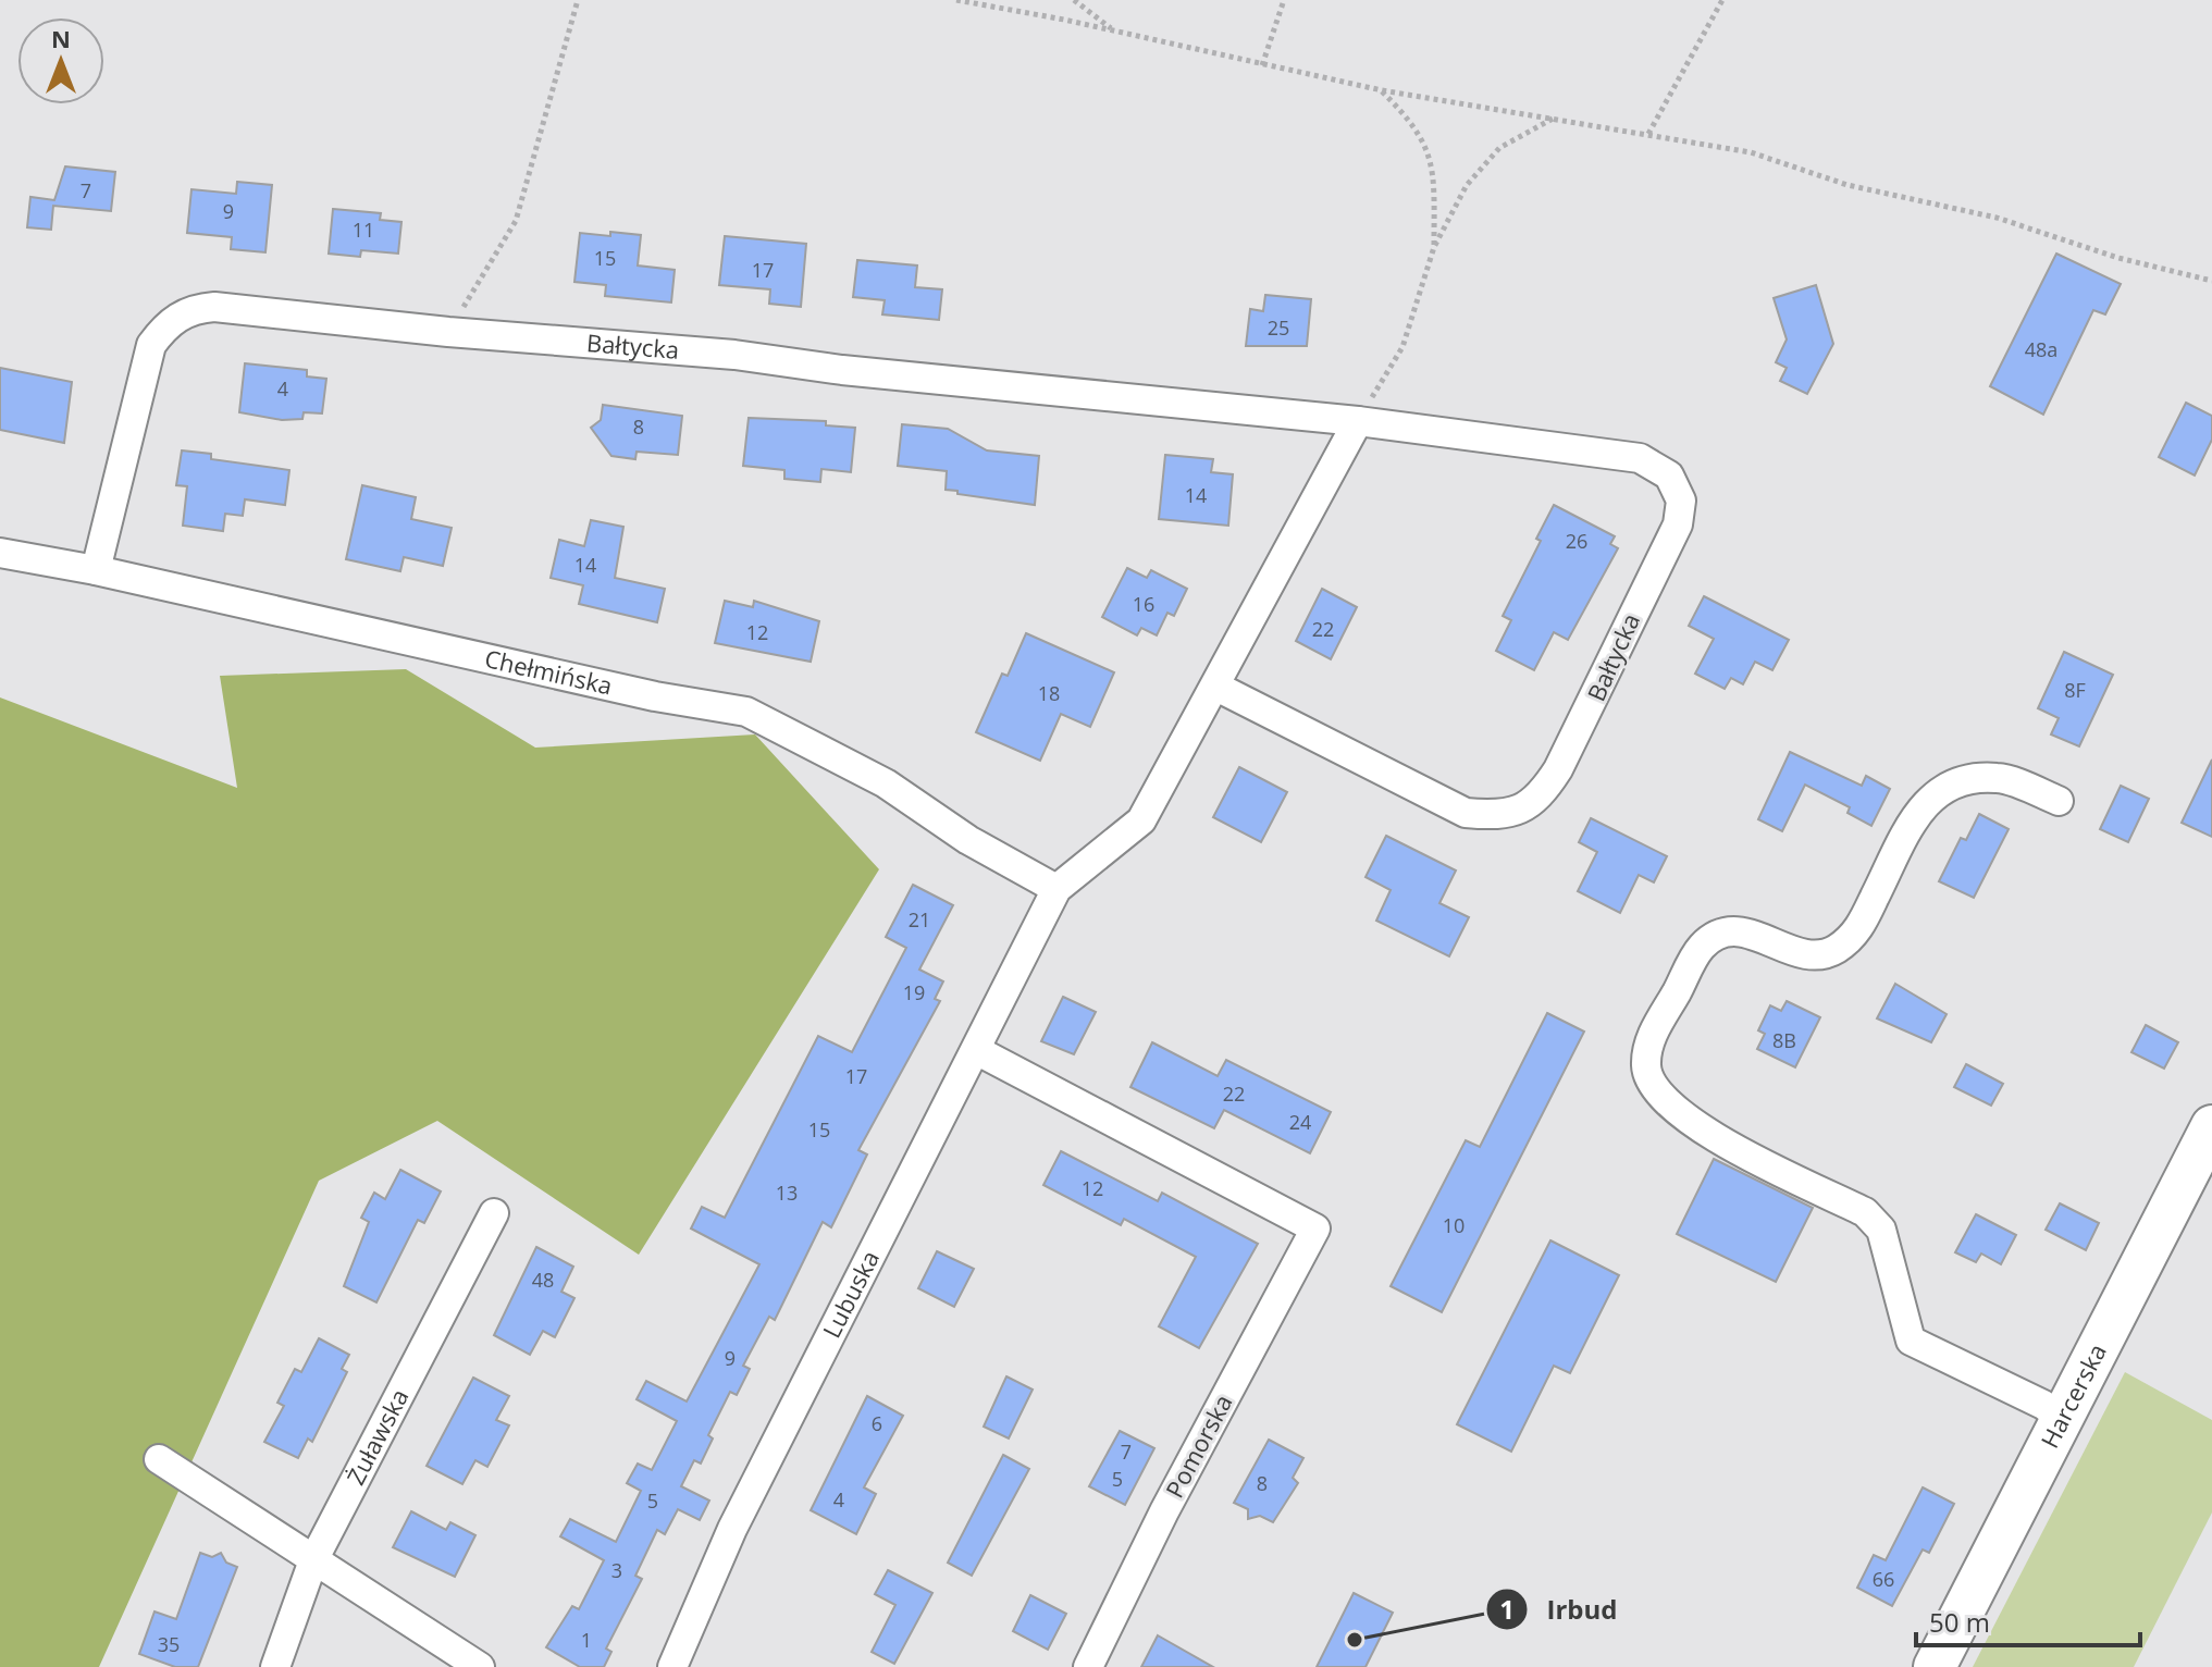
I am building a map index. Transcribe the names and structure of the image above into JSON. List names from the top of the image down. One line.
{"streets":{"street":["Bałtycka","Chełmińska","Lubuska","Harcerska","Żuławska","Pomorska"]},"crossings":[["Bałtycka","Chełmińska"],["Chełmińska","Lubuska"],["Lubuska","Pomorska"]],"places":["Irbud"],"house_numbers":["7","9","11","15","17","25","48a","4","8","14","26","14","16","22","12","8F","18","21","19","8B","17","22","24","15","12","13","10","48","9","6","7","5","8","4","5","3","66","1","35"],"scale_bar":"50 m","north":"top"}
